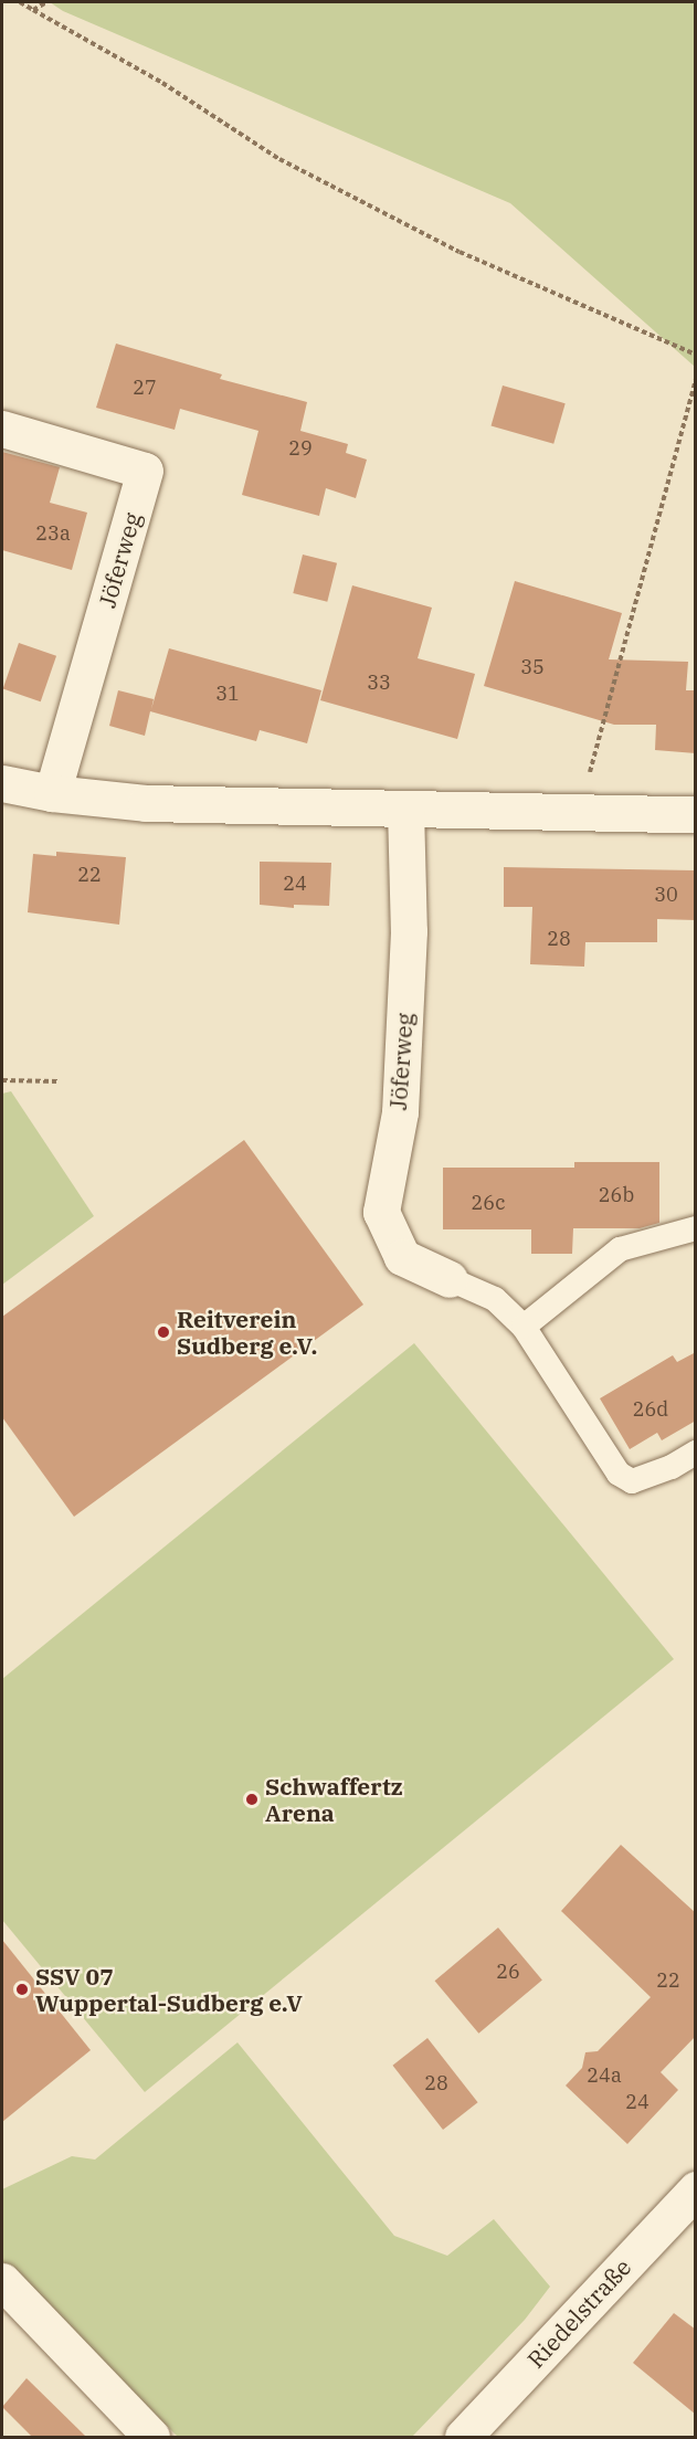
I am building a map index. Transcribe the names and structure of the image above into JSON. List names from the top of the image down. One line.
{"streets":{"street":["Jöferweg","Riedelstraße"]},"places":["Reitverein Sudberg e.V.","Schwaffertz Arena","SSV 07 Wuppertal-Sudberg e.V"],"house_numbers":["27","29","23a","35","33","31","22","24","30","28","26b","26c","26d","26","22","24a","28","24"]}
